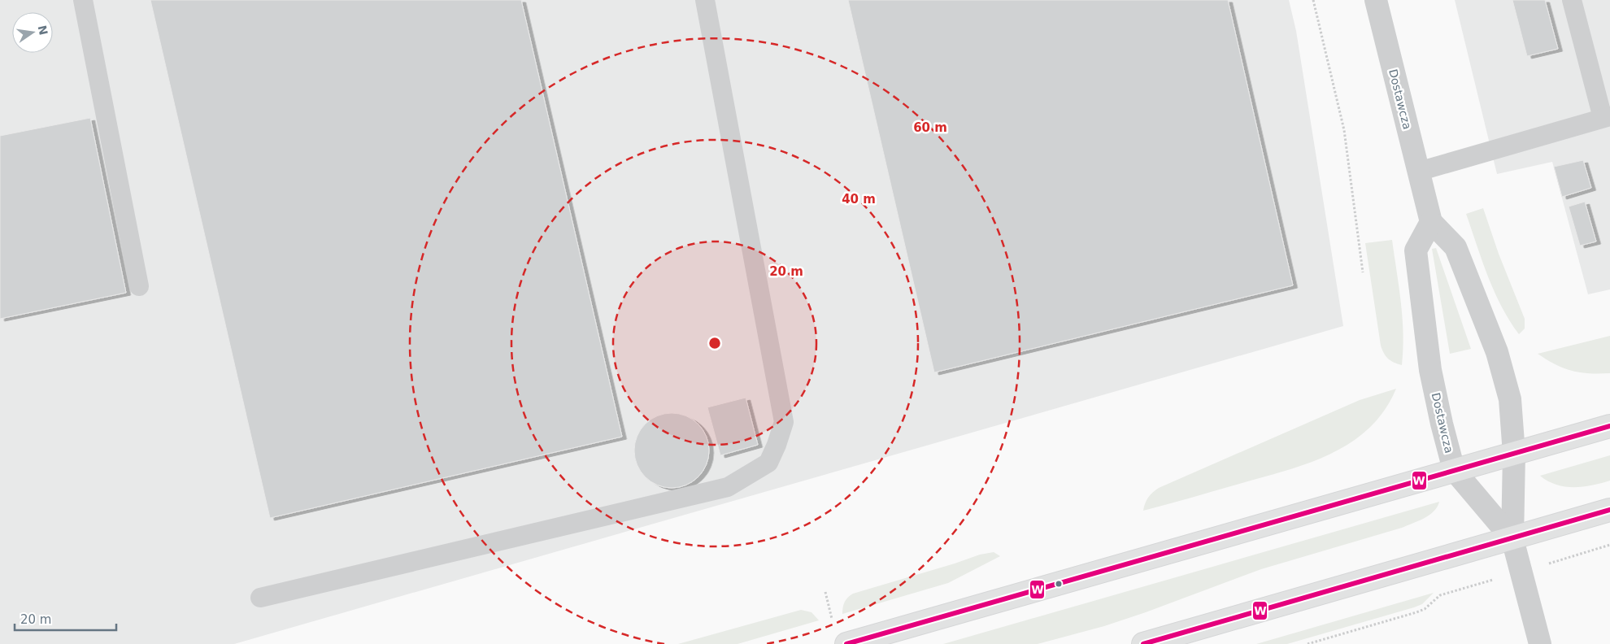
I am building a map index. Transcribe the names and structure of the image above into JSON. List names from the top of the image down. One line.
{"streets":{"street":["Dostawcza"]},"lines":["transit line W"],"scale_bar":"20 m","north":"right","rings":["60 m","40 m","20 m"]}
